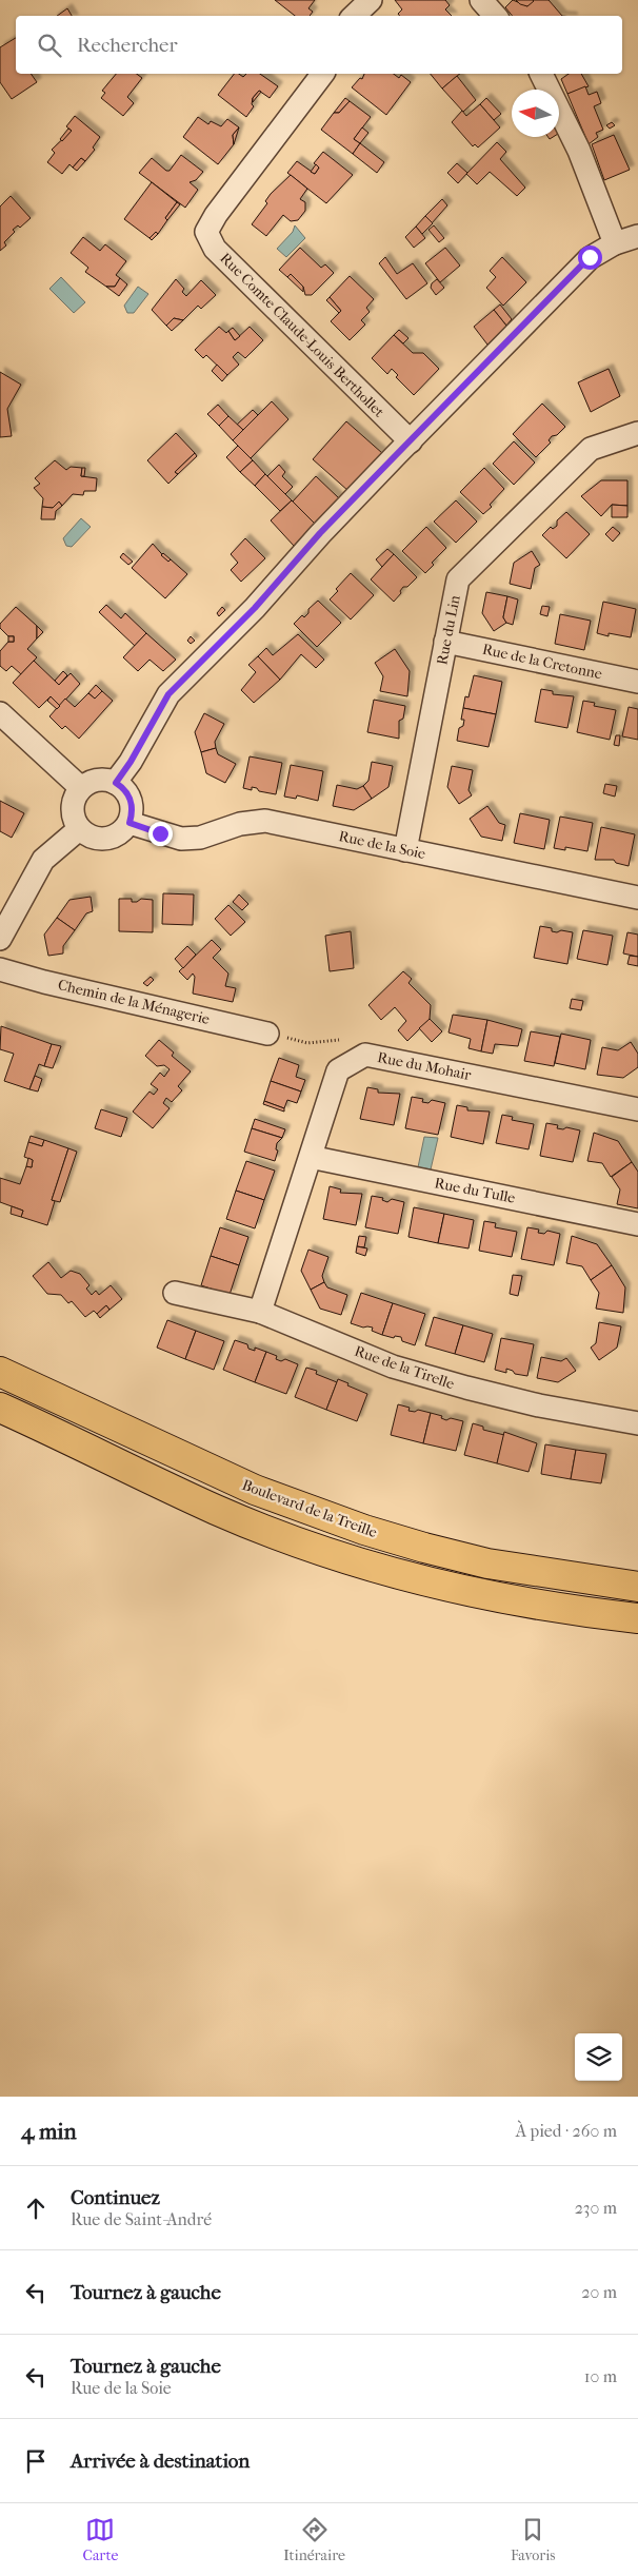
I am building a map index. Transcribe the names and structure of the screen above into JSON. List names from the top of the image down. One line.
{"streets":{"main road":["Boulevard de la Treille"],"street":["Rue Comte Claude-Louis Berthollet","Rue du Lin","Rue de la Cretonne","Rue de la Soie","Chemin de la Ménagerie","Rue du Mohair","Rue du Tulle","Rue de la Tirelle"]},"crossings":[["Rue du Lin","Rue de la Cretonne"],["Rue du Lin","Rue de la Soie"],["Rue du Mohair","Rue du Tulle"],["Rue du Mohair","Rue de la Tirelle"]],"north":"left","page":{"search":"Rechercher","heading":["4 min","À pied · 260 m"],"list":[["Continuez","Rue de Saint-André","230 m"],["Tournez à gauche","20 m"],["Tournez à gauche","Rue de la Soie","10 m"],"Arrivée à destination"],"nav":["Carte","Itinéraire","Favoris"]}}
